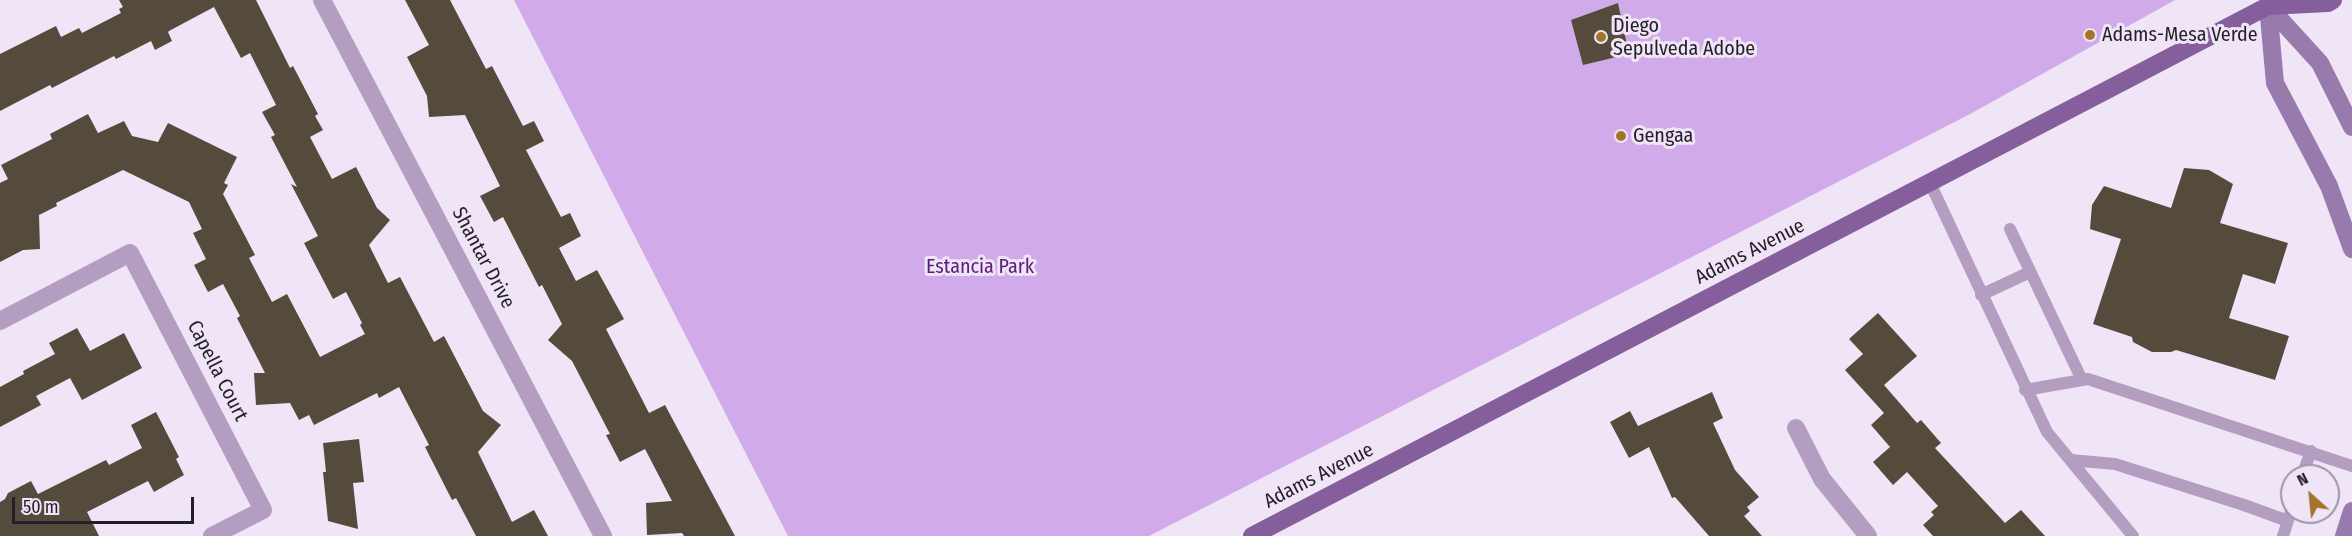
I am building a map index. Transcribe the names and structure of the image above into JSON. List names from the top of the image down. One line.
{"streets":{"main road":["Adams Avenue"],"street":["Shantar Drive","Capella Court"]},"parks":["Estancia Park"],"places":["Adams-Mesa Verde","Diego Sepulveda Adobe","Gengaa"],"scale_bar":"50 m","north":"top left"}
